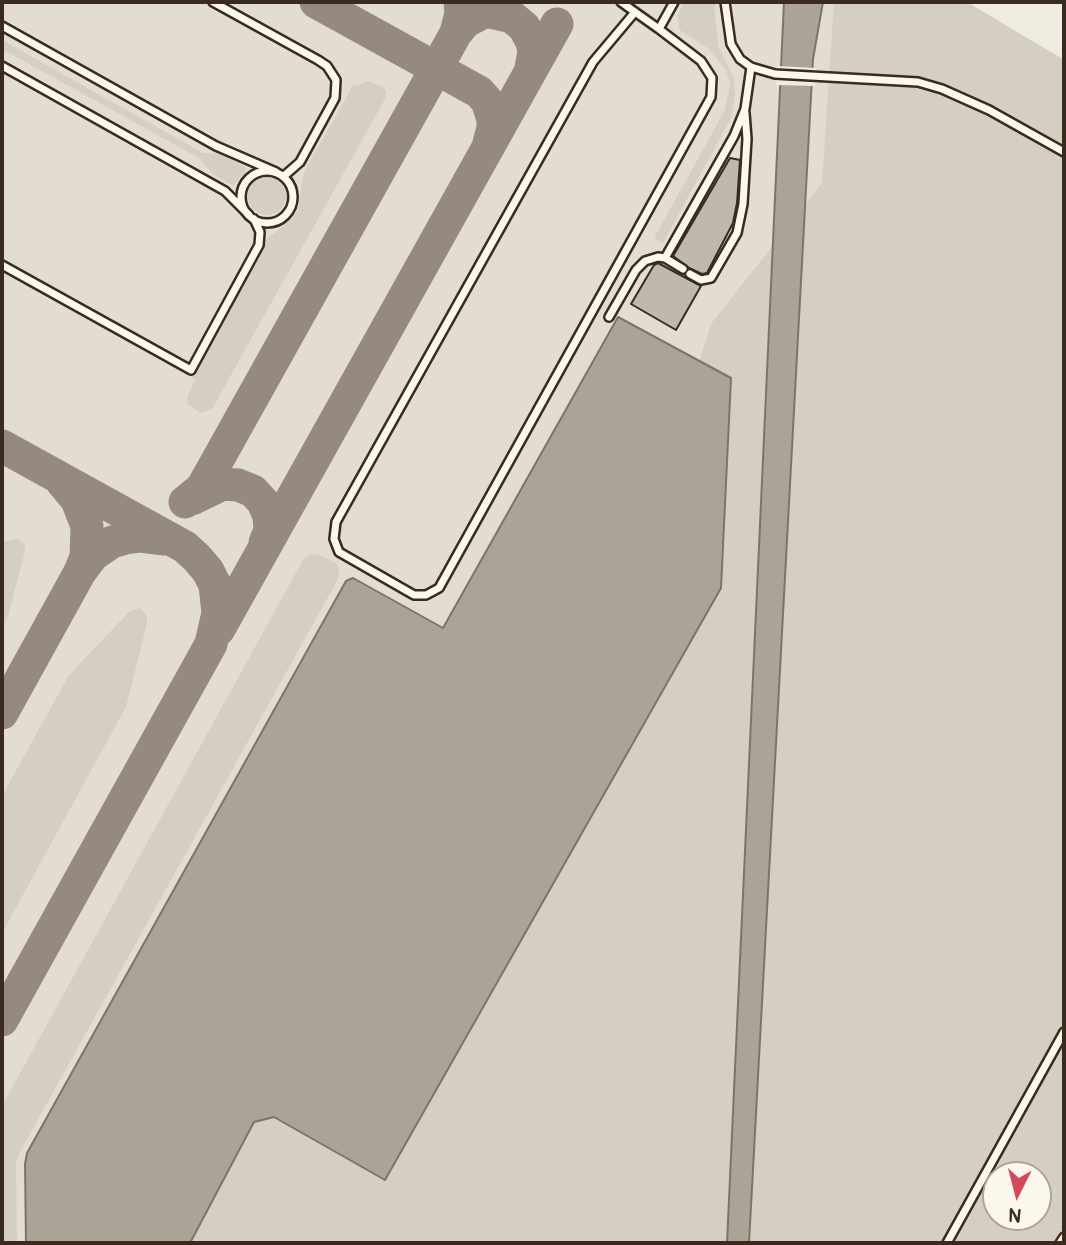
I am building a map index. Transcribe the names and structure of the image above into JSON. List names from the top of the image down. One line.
{"north":"bottom"}
